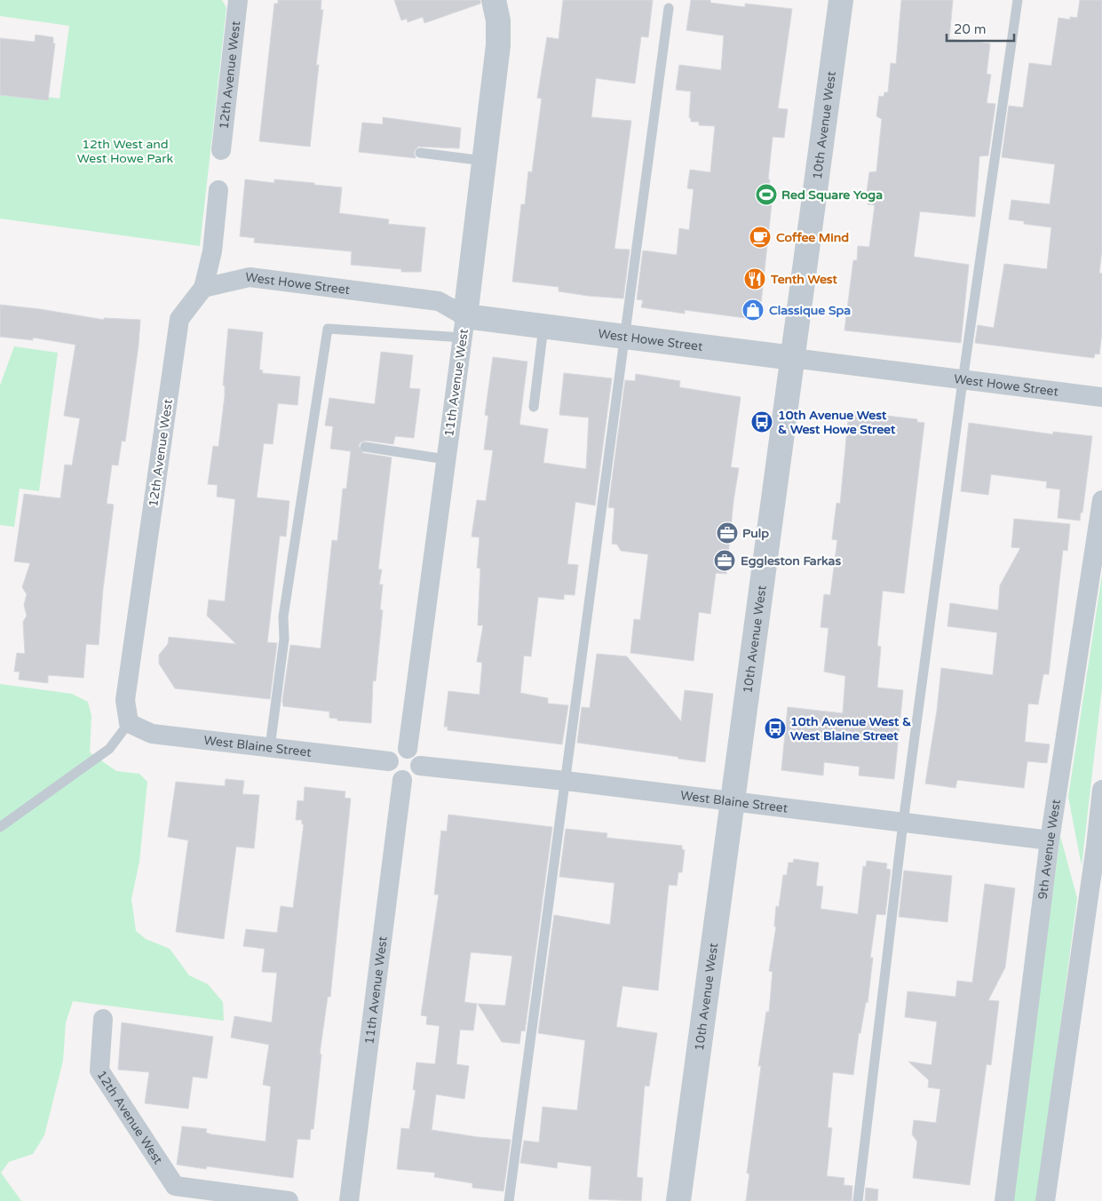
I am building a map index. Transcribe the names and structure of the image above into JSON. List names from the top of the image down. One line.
{"streets":{"street":["12th Avenue West","10th Avenue West","West Howe Street","11th Avenue West","West Blaine Street","9th Avenue West"]},"crossings":[["12th Avenue West","West Howe Street"],["12th Avenue West","West Blaine Street"],["10th Avenue West","West Howe Street"],["10th Avenue West","West Blaine Street"],["West Howe Street","11th Avenue West"],["West Howe Street","West Blaine Street"],["11th Avenue West","West Blaine Street"],["West Blaine Street","9th Avenue West"]],"parks":["12th West and West Howe Park"],"places":{"sports":["Red Square Yoga"],"cafe":["Coffee Mind"],"restaurant":["Tenth West"],"shop":["Classique Spa"],"bus stop":["10th Avenue West & West Howe Street","10th Avenue West & West Blaine Street"],"office":["Pulp","Eggleston Farkas"]},"scale_bar":"20 m"}
